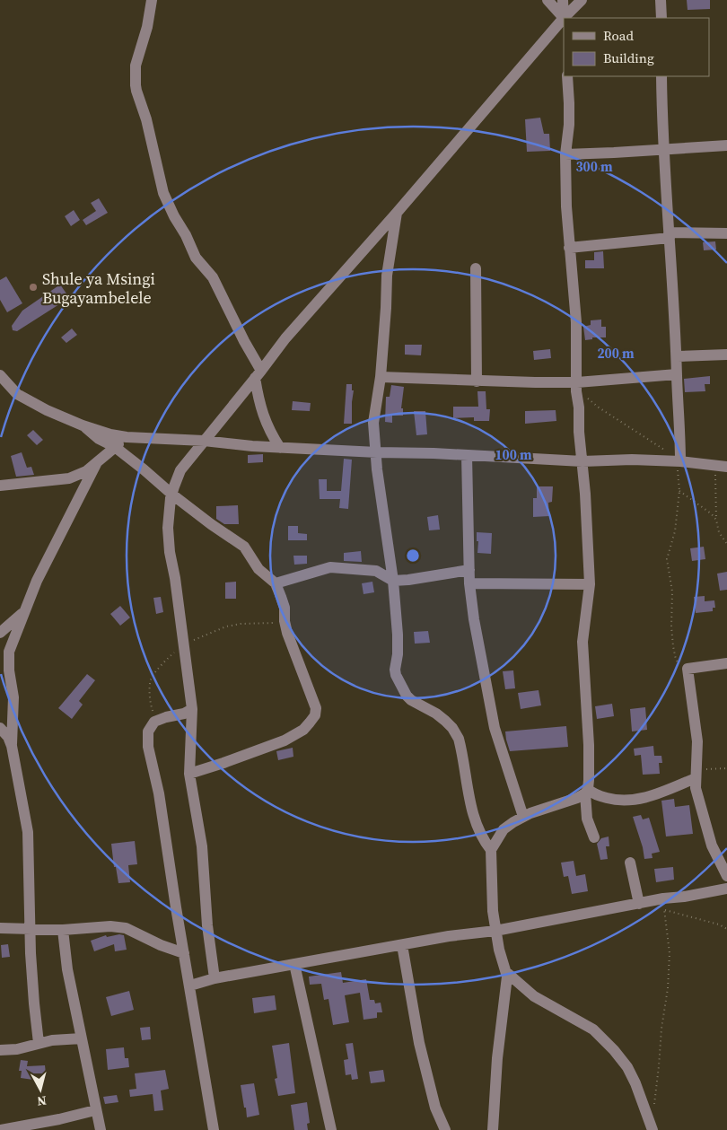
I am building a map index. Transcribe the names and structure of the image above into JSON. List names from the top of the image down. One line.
{"places":["Shule ya Msingi Bugayambelele"],"legend":["Road","Building"],"north":"bottom","rings":["300 m","200 m","100 m"]}
